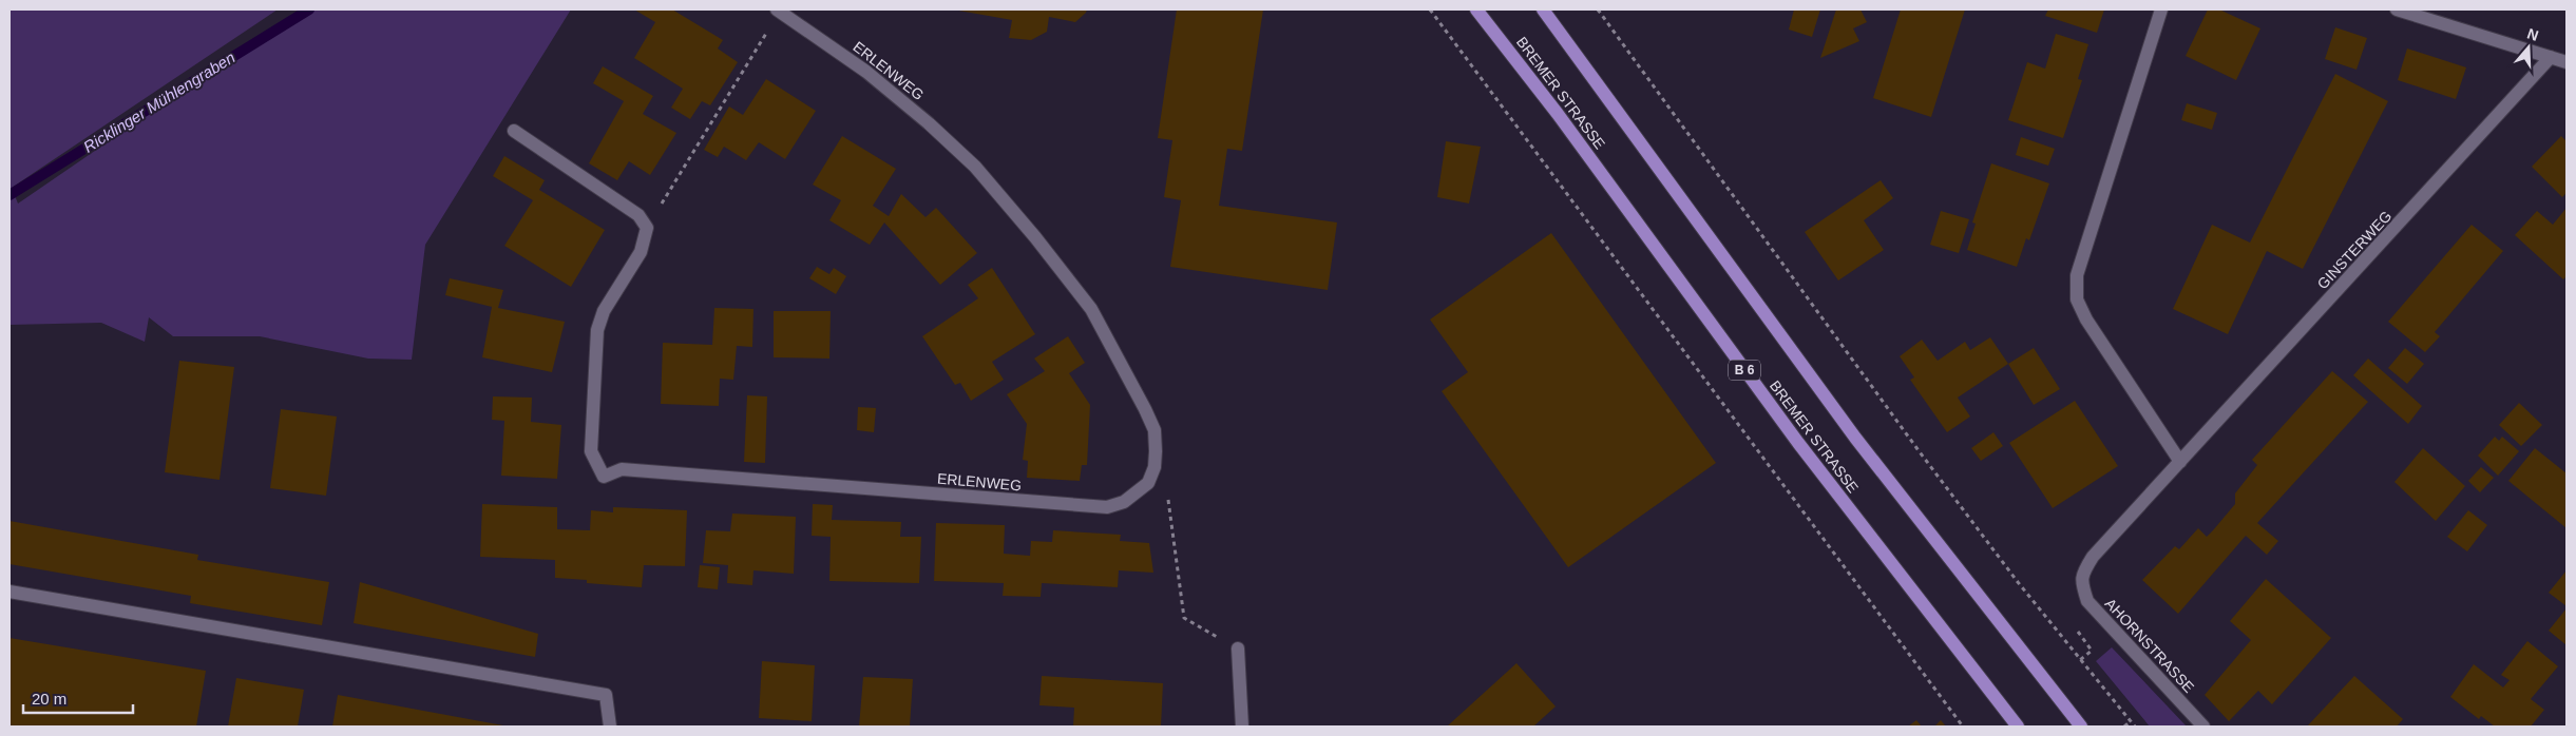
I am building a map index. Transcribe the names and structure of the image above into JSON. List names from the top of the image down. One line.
{"streets":{"main road":["BREMER STRASSE","B 6"],"street":["ERLENWEG","GINSTERWEG","AHORNSTRASSE"]},"crossings":[["GINSTERWEG","AHORNSTRASSE"]],"water":["Ricklinger Mühlengraben"],"scale_bar":"20 m","north":"top"}
